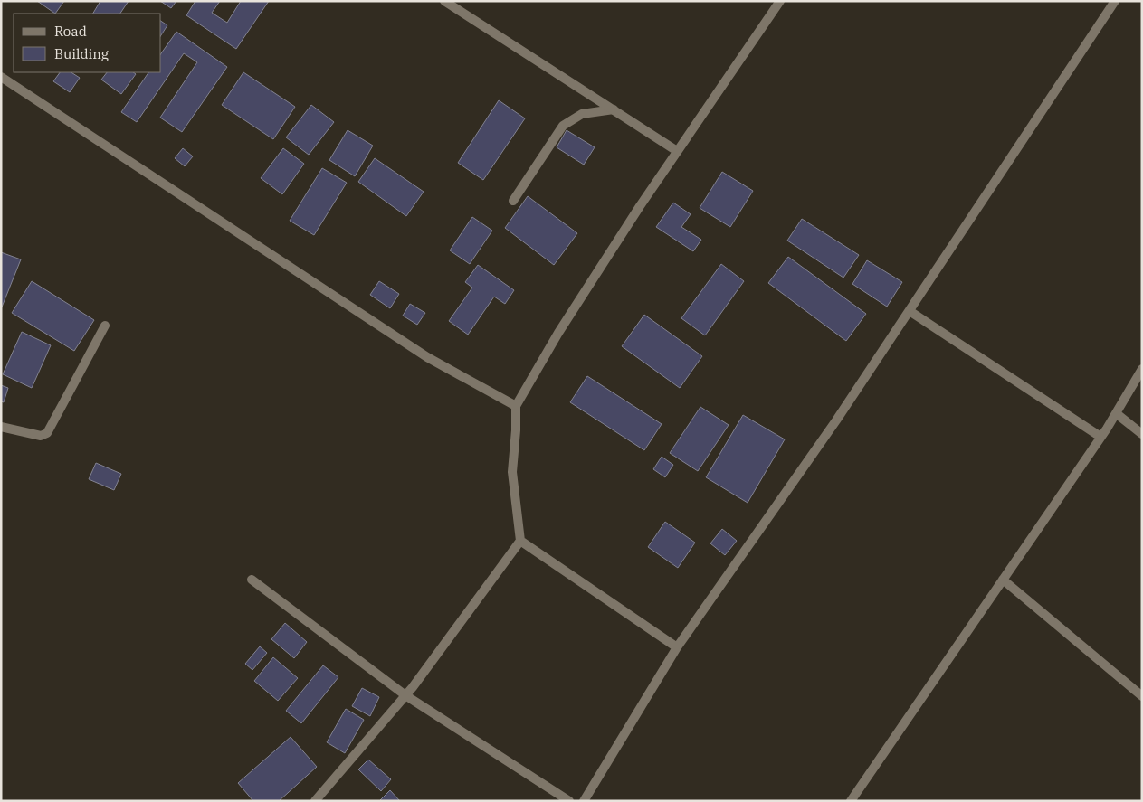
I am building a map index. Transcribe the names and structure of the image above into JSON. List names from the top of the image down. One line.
{"legend":["Road","Building"]}
